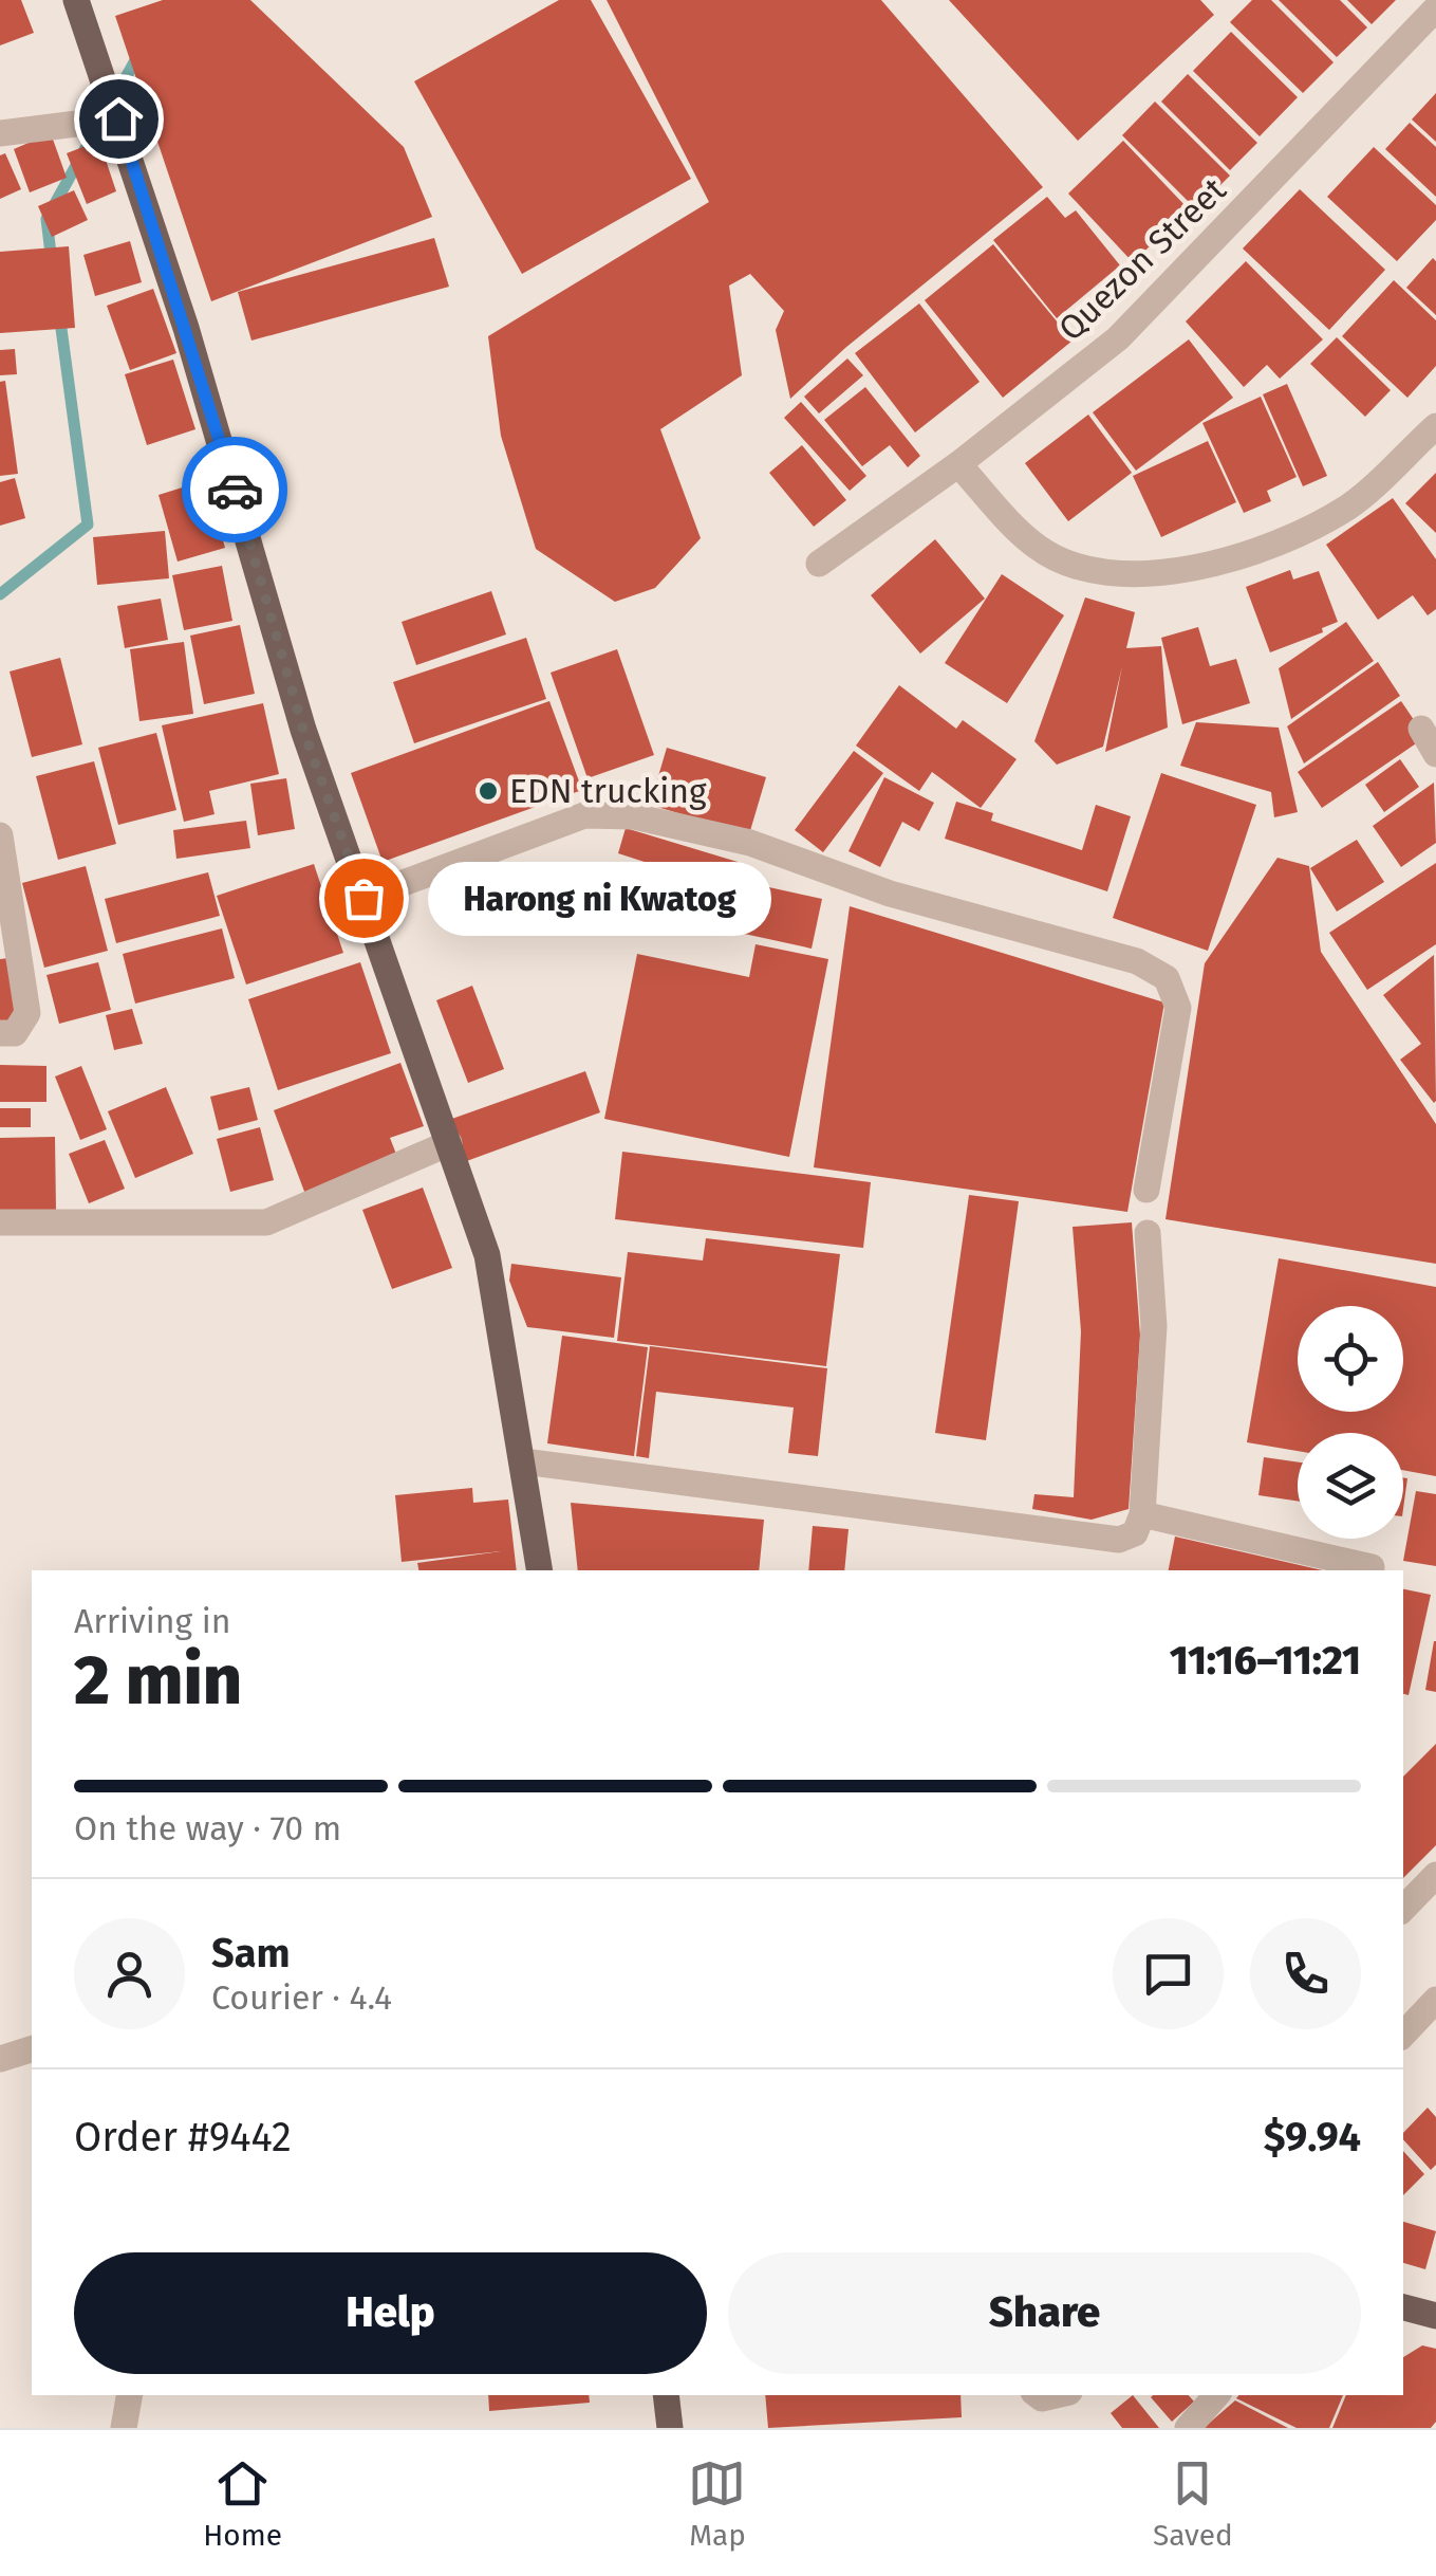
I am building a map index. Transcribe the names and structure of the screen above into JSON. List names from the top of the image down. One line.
{"streets":{"street":["Quezon Street"]},"places":["EDN trucking","Harong ni Kwatog"],"page":{"bubble":"Harong ni Kwatog","heading":["2 min","Arriving in","11:16–11:21"],"panel":["Sam","Courier · 4.4","Order #9442","$9.94"],"bar":"On the way · 70 m","buttons":["Help","Share"],"tabs":["Home","Map","Saved"]}}
